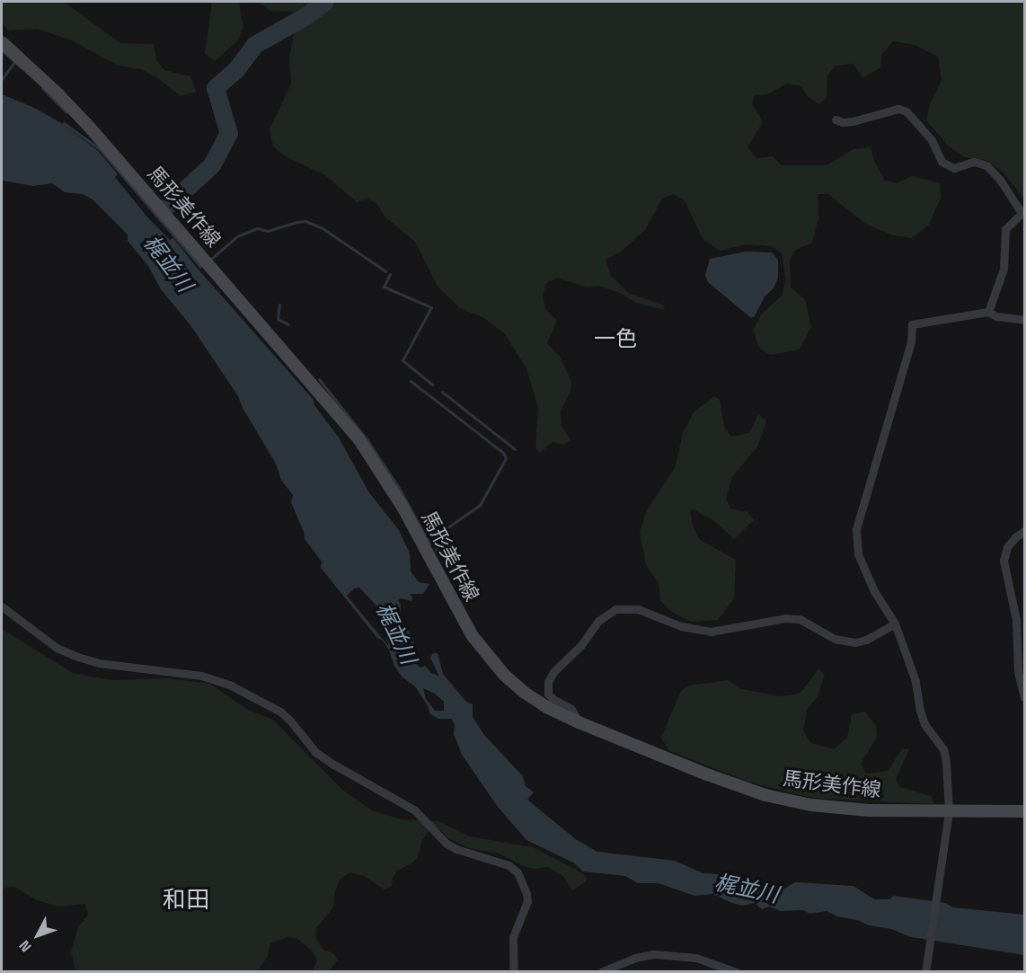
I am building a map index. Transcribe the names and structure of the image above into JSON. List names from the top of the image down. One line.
{"streets":{"main road":["馬形美作線"]},"districts":["一色","和田"],"water":["梶並川"],"north":"bottom left"}
